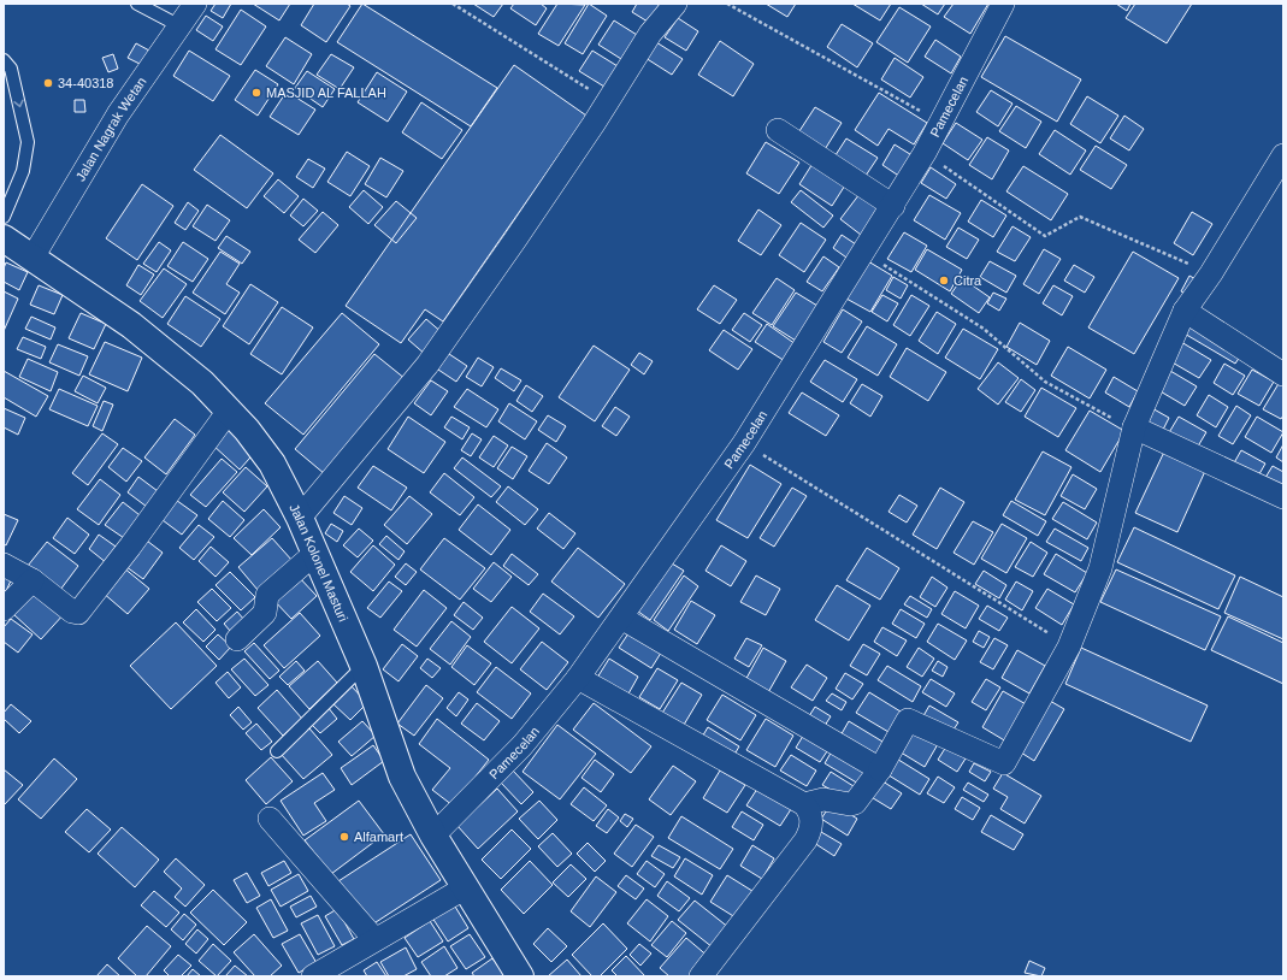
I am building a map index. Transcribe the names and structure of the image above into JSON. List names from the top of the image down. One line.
{"streets":{"main road":["Jalan Kolonel Masturi"],"street":["Pamecelan","Jalan Nagrak Wetan"]},"crossings":[["Pamecelan","Jalan Kolonel Masturi"],["Jalan Nagrak Wetan","Jalan Kolonel Masturi"]],"places":["34-40318","MASJID AL FALLAH","Citra","Alfamart"]}
